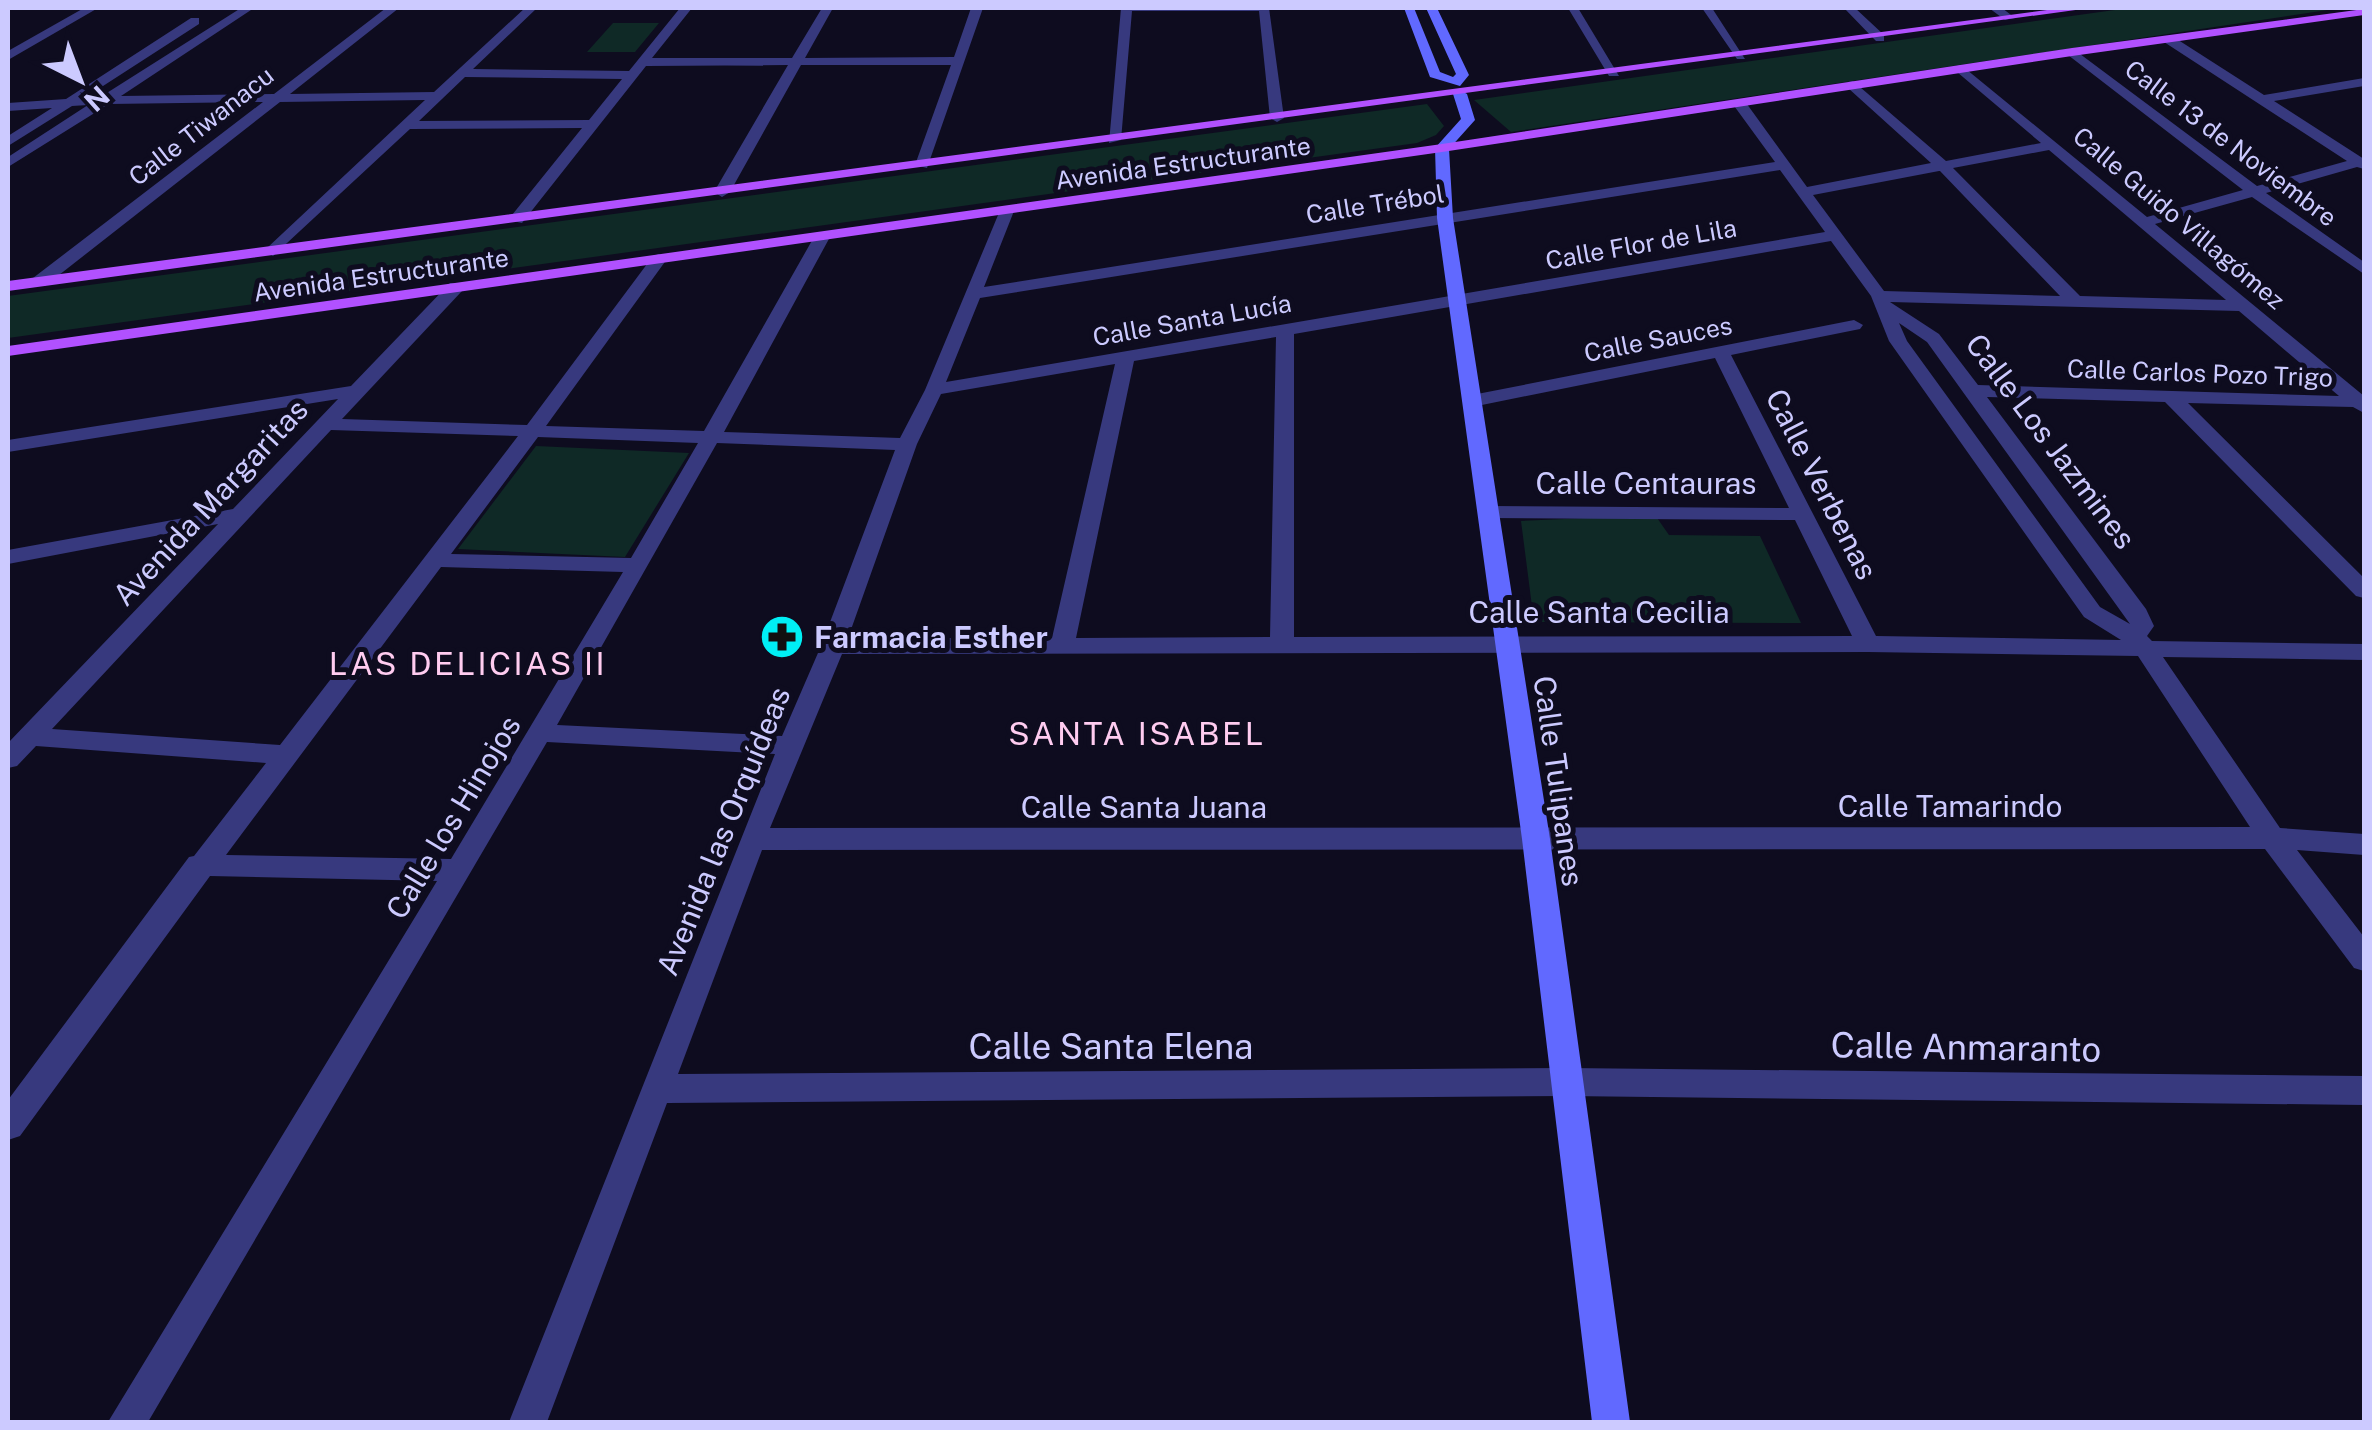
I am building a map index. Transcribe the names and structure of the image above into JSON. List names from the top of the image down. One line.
{"streets":{"main road":["Avenida Estructurante"],"street":["Calle Tiwanacu","Calle 13 de Noviembre","Calle Trébol","Calle Guido Villagómez","Calle Flor de Lila","Calle Santa Lucía","Calle Sauces","Calle Carlos Pozo Trigo","Calle Los Jazmines","Calle Centauras","Calle Verbenas","Avenida Margaritas","Calle Santa Cecilia","Calle Tulipanes","Calle Tamarindo","Calle Santa Juana","Calle los Hinojos","Avenida las Orquídeas","Calle Santa Elena","Calle Anmaranto"]},"crossings":[["Calle Tiwanacu","Avenida Estructurante"],["Calle 13 de Noviembre","Avenida Estructurante"],["Avenida Estructurante","Calle Guido Villagómez"],["Avenida Estructurante","Calle Los Jazmines"],["Avenida Estructurante","Avenida Margaritas"],["Avenida Estructurante","Calle Tulipanes"],["Avenida Estructurante","Calle los Hinojos"],["Avenida Estructurante","Avenida las Orquídeas"],["Calle Trébol","Calle Los Jazmines"],["Calle Trébol","Calle Tulipanes"],["Calle Trébol","Avenida las Orquídeas"],["Calle Guido Villagómez","Calle Carlos Pozo Trigo"],["Calle Flor de Lila","Calle Santa Lucía"],["Calle Flor de Lila","Calle Los Jazmines"],["Calle Flor de Lila","Calle Tulipanes"],["Calle Santa Lucía","Calle Tulipanes"],["Calle Santa Lucía","Avenida las Orquídeas"],["Calle Sauces","Calle Verbenas"],["Calle Sauces","Calle Tulipanes"],["Calle Carlos Pozo Trigo","Calle Los Jazmines"],["Calle Los Jazmines","Calle Santa Cecilia"],["Calle Los Jazmines","Calle Tamarindo"],["Calle Centauras","Calle Verbenas"],["Calle Centauras","Calle Tulipanes"],["Calle Verbenas","Calle Santa Cecilia"],["Calle Santa Cecilia","Calle Tulipanes"],["Calle Santa Cecilia","Avenida las Orquídeas"],["Calle Tulipanes","Calle Tamarindo"],["Calle Tulipanes","Calle Santa Juana"],["Calle Tulipanes","Calle Santa Elena"],["Calle Tulipanes","Calle Anmaranto"],["Calle Tamarindo","Calle Santa Juana"],["Calle Santa Juana","Avenida las Orquídeas"],["Avenida las Orquídeas","Calle Santa Elena"],["Calle Santa Elena","Calle Anmaranto"]],"districts":["LAS DELICIAS II","SANTA ISABEL"],"places":{"pharmacy":["Farmacia Esther"]},"north":"bottom right"}
